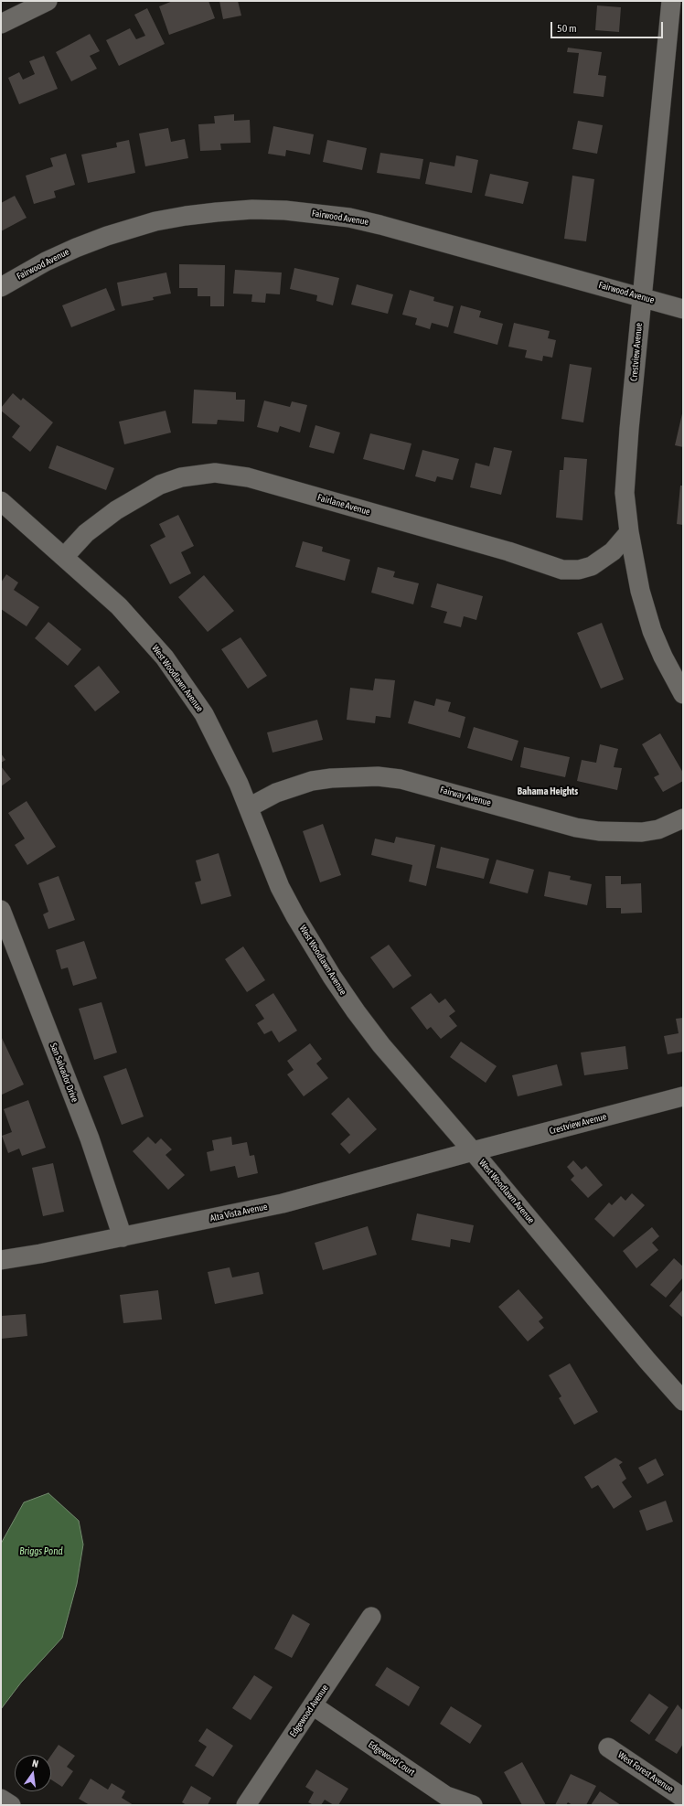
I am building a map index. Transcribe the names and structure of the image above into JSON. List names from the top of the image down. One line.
{"streets":{"street":["Fairwood Avenue","Crestview Avenue","Fairlane Avenue","West Woodlawn Avenue","Fairway Avenue","San Salvador Drive","Alta Vista Avenue","Edgewood Avenue","Edgewood Court","West Forest Avenue"]},"crossings":[["Fairwood Avenue","Crestview Avenue"],["Crestview Avenue","Fairlane Avenue"],["Crestview Avenue","West Woodlawn Avenue"],["Crestview Avenue","Alta Vista Avenue"],["Fairlane Avenue","West Woodlawn Avenue"],["West Woodlawn Avenue","Fairway Avenue"],["West Woodlawn Avenue","Alta Vista Avenue"],["San Salvador Drive","Alta Vista Avenue"],["Edgewood Avenue","Edgewood Court"]],"districts":["Bahama Heights"],"water":["Briggs Pond"],"scale_bar":"50 m","north":"top"}
